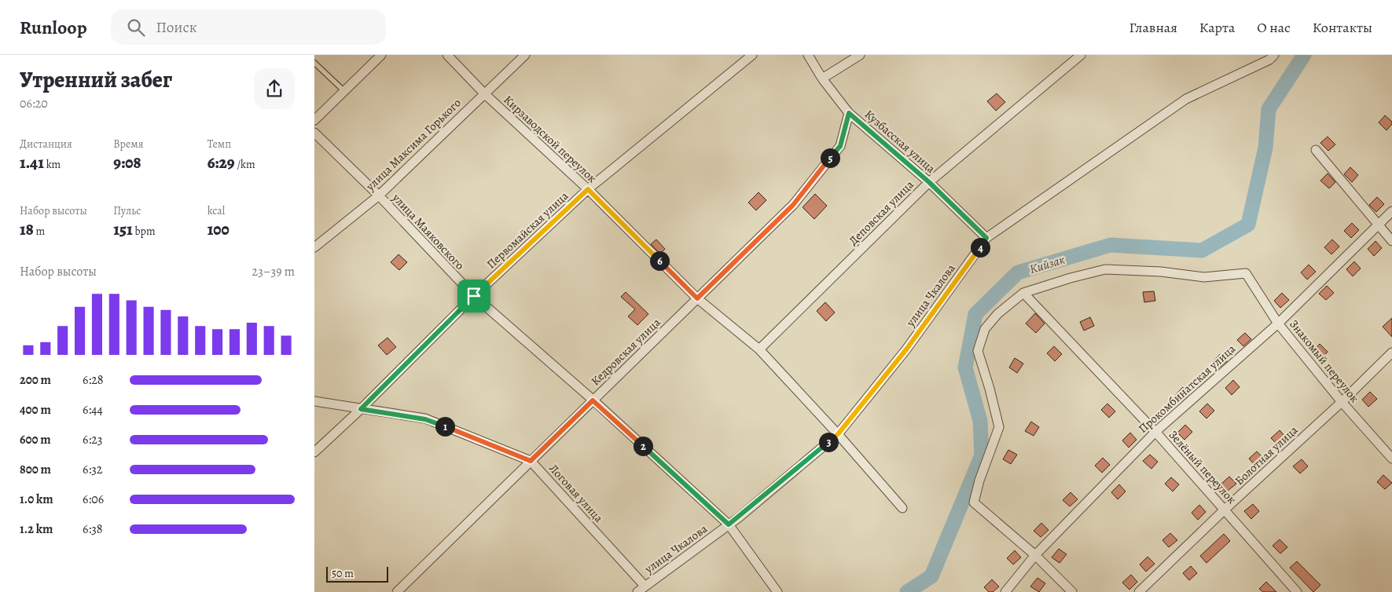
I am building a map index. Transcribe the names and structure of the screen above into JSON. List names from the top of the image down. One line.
{"streets":{"street":["Кирзаводской переулок","Кузбасская улица","улица Максима Горького","Деповская улица","Первомайская улица","улица Маяковского","улица Чкалова","Кедровская улица","Знакомый переулок","Прокомбинатская улица","Болотная улица","Зелёный переулок","Логовая улица"]},"crossings":[["Кирзаводской переулок","улица Максима Горького"],["Кирзаводской переулок","Деповская улица"],["Кирзаводской переулок","Первомайская улица"],["Кирзаводской переулок","улица Чкалова"],["Кирзаводской переулок","Кедровская улица"],["Кузбасская улица","Деповская улица"],["Кузбасская улица","улица Чкалова"],["Кузбасская улица","Кедровская улица"],["улица Максима Горького","улица Маяковского"],["Первомайская улица","улица Маяковского"],["Первомайская улица","Логовая улица"],["улица Маяковского","улица Чкалова"],["улица Маяковского","Кедровская улица"],["улица Чкалова","Логовая улица"],["Кедровская улица","Логовая улица"],["Знакомый переулок","Прокомбинатская улица"],["Знакомый переулок","Болотная улица"],["Знакомый переулок","Зелёный переулок"],["Прокомбинатская улица","Зелёный переулок"],["Болотная улица","Зелёный переулок"]],"water":["Кийзак"],"scale_bar":"50 m","page":{"header":"Runloop","search":"Поиск","nav":["Главная","Карта","О нас","Контакты"],"heading":["Утренний забег","06:20"],"stats":[["Дистанция","1.41 km"],["Время","9:08"],["Темп","6:29 /km"],["Набор высоты","18 m"],["Пульс","151 bpm"],["kcal","100"]],"pins":["5","4","6","1","3","2"],"chart":["Набор высоты","23–39 m"],"list":[{"name":"200 m","note":"6:28"},{"name":"400 m","note":"6:44"},{"name":"600 m","note":"6:23"},{"name":"800 m","note":"6:32"},{"name":"1.0 km","note":"6:06"},{"name":"1.2 km","note":"6:38"}],"scale":"50 m"}}
